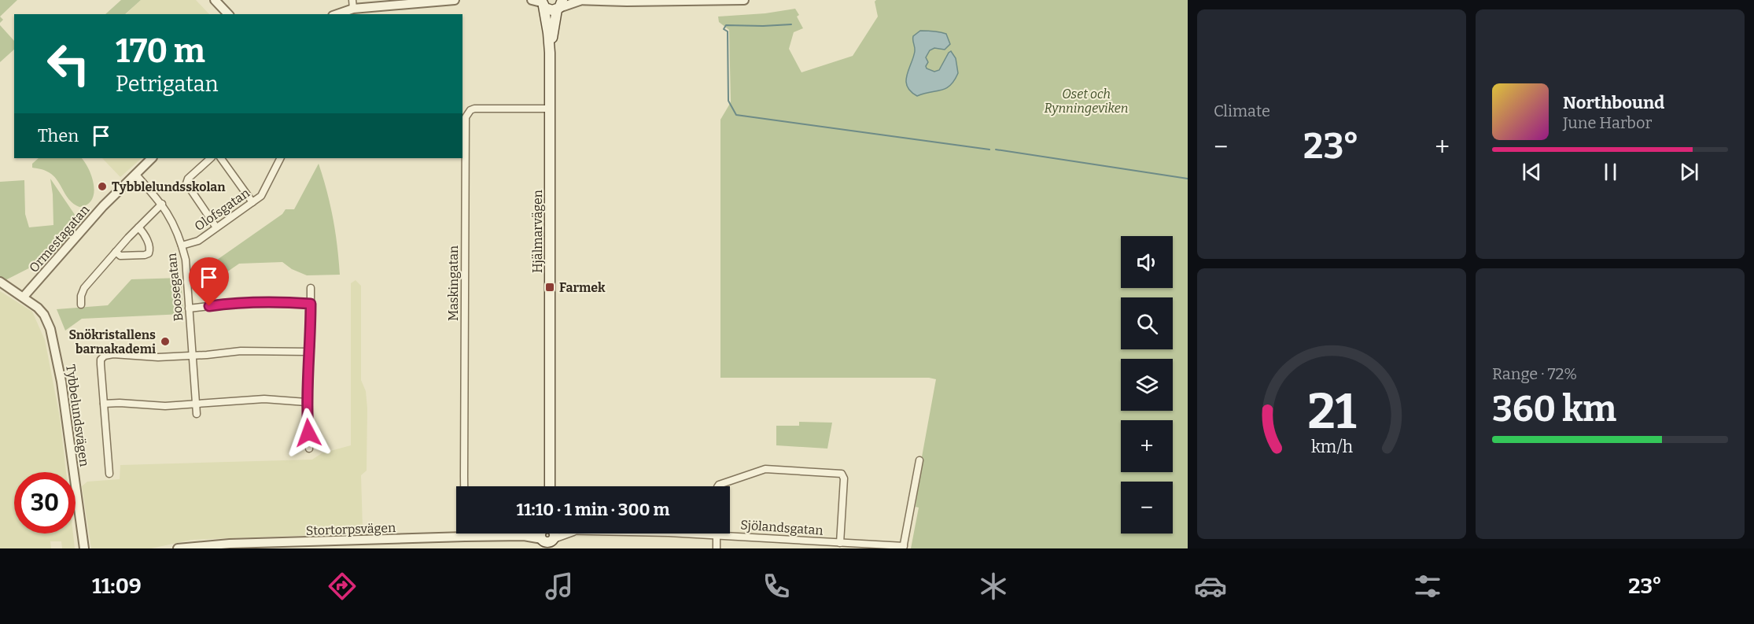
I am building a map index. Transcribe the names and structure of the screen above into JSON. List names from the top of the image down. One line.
{"streets":{"main road":["Hjälmarvägen"],"street":["Olofsgatan","Ormestagatan","Maskingatan","Boosegatan","Tybbelundsvägen","Sjölandsgatan","Stortorpsvägen"]},"crossings":[["Olofsgatan","Boosegatan"],["Hjälmarvägen","Maskingatan"],["Ormestagatan","Boosegatan"],["Ormestagatan","Tybbelundsvägen"],["Maskingatan","Stortorpsvägen"],["Sjölandsgatan","Stortorpsvägen"]],"parks":["Oset och Rynningeviken"],"places":{"other":["Tybblelundsskolan","Snökristallens barnakademi"],"transit":["Farmek"]},"page":{"tile":["Climate",["Range · 72%","360 km"]],"turn":["170 m","Petrigatan"],"song":["Northbound","June Harbor"],"then":"Then","heat":["−","23°","+"],"map_buttons":["+","−"],"limit":"30","trip":"11:10 · 1 min · 300 m","tabs":["11:09","23°"],"gauge":["21","km/h"]}}
